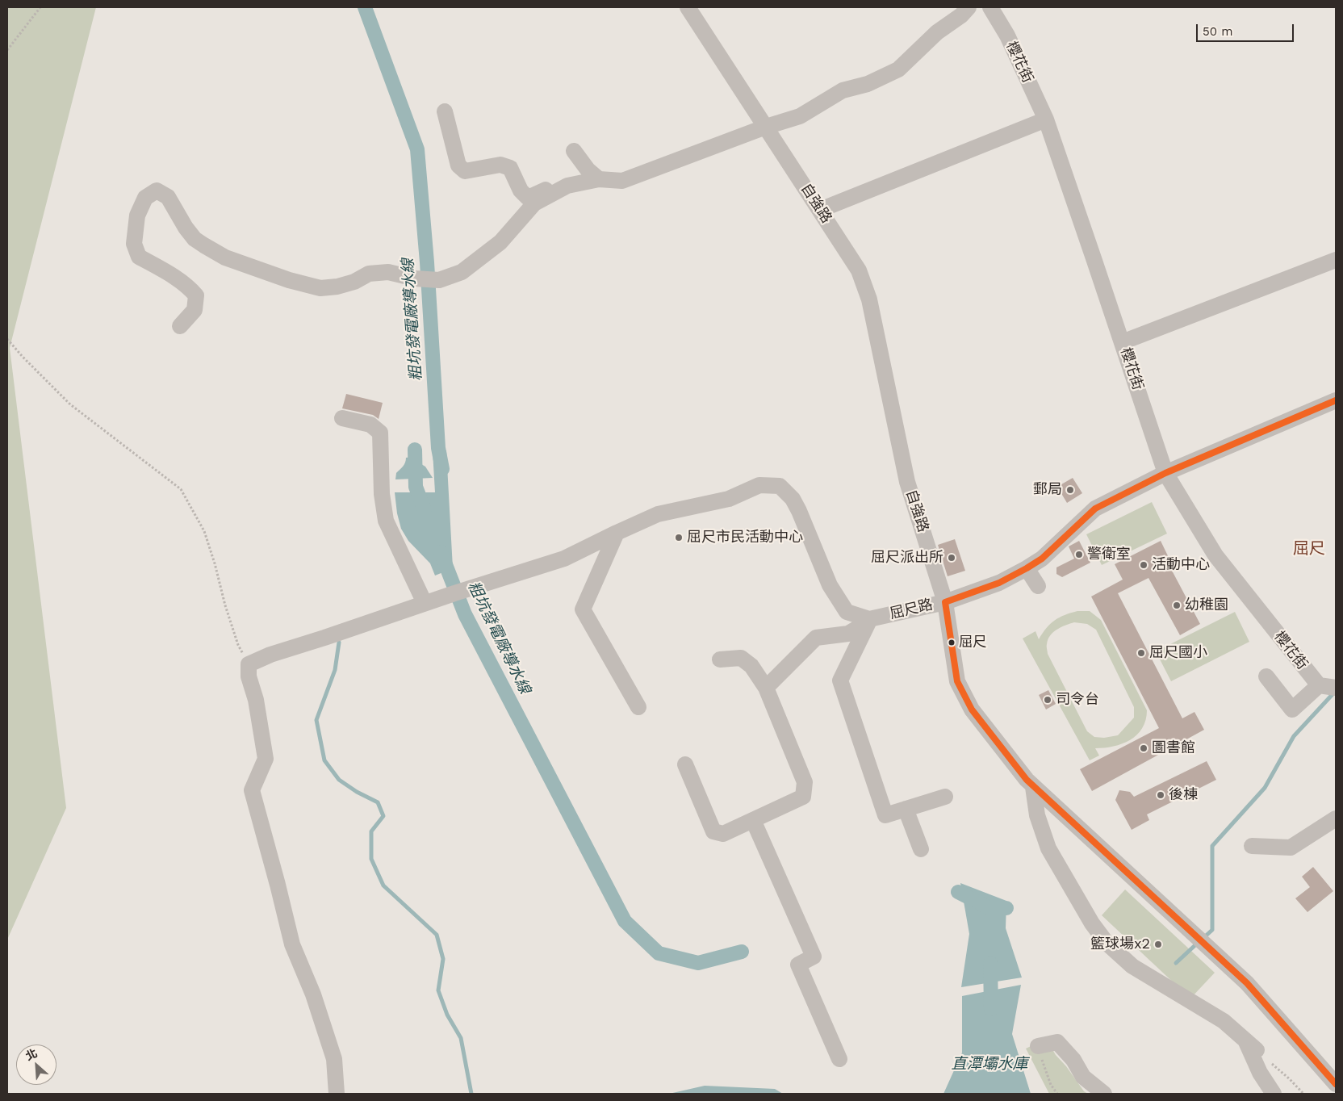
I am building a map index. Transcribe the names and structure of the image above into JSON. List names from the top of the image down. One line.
{"streets":{"street":["櫻花街","自強路","屈尺路"]},"crossings":[["櫻花街","屈尺路"],["自強路","屈尺路"]],"districts":["屈尺"],"water":["粗坑發電廠導水線","直潭壩水庫"],"places":["郵局","屈尺市民活動中心","警衛室","屈尺派出所","活動中心","幼稚園","屈尺","屈尺國小","司令台","圖書館","後棟","籃球場x2"],"scale_bar":"50 m","north":"top left"}
